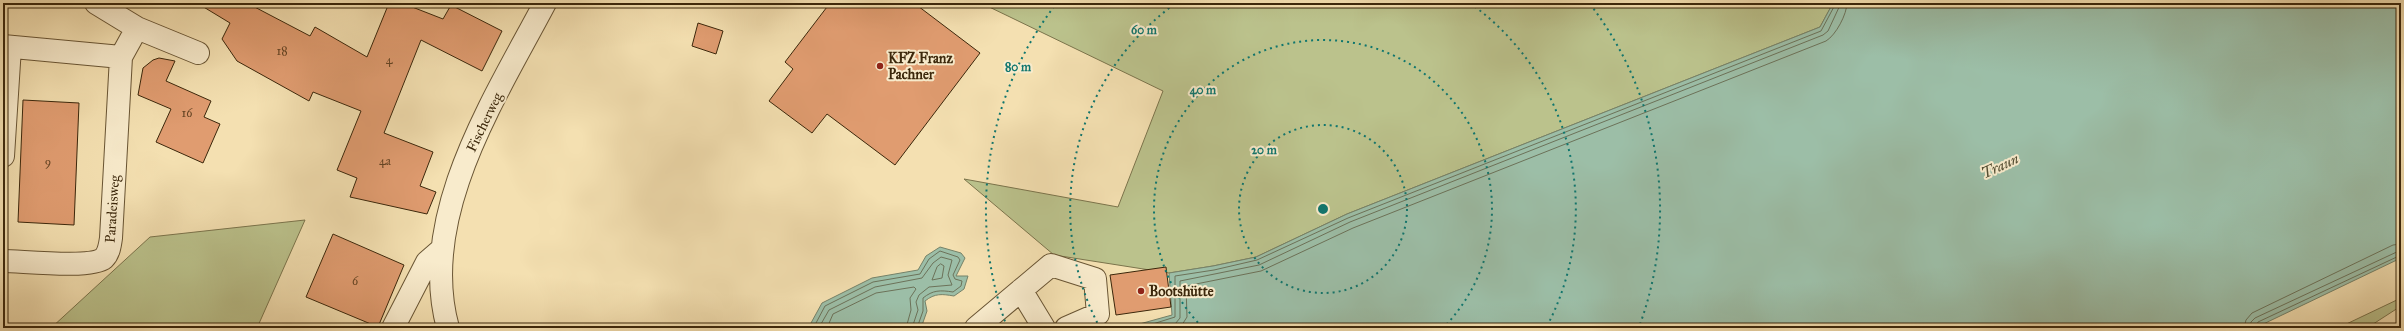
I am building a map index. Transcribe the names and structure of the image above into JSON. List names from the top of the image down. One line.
{"streets":{"street":["Fischerweg","Paradeisweg"]},"water":["Traun"],"places":["KFZ Franz Pachner","Bootshütte"],"house_numbers":["18","4","16","4a","9","6"],"rings":["60 m","80 m","40 m","20 m"]}
